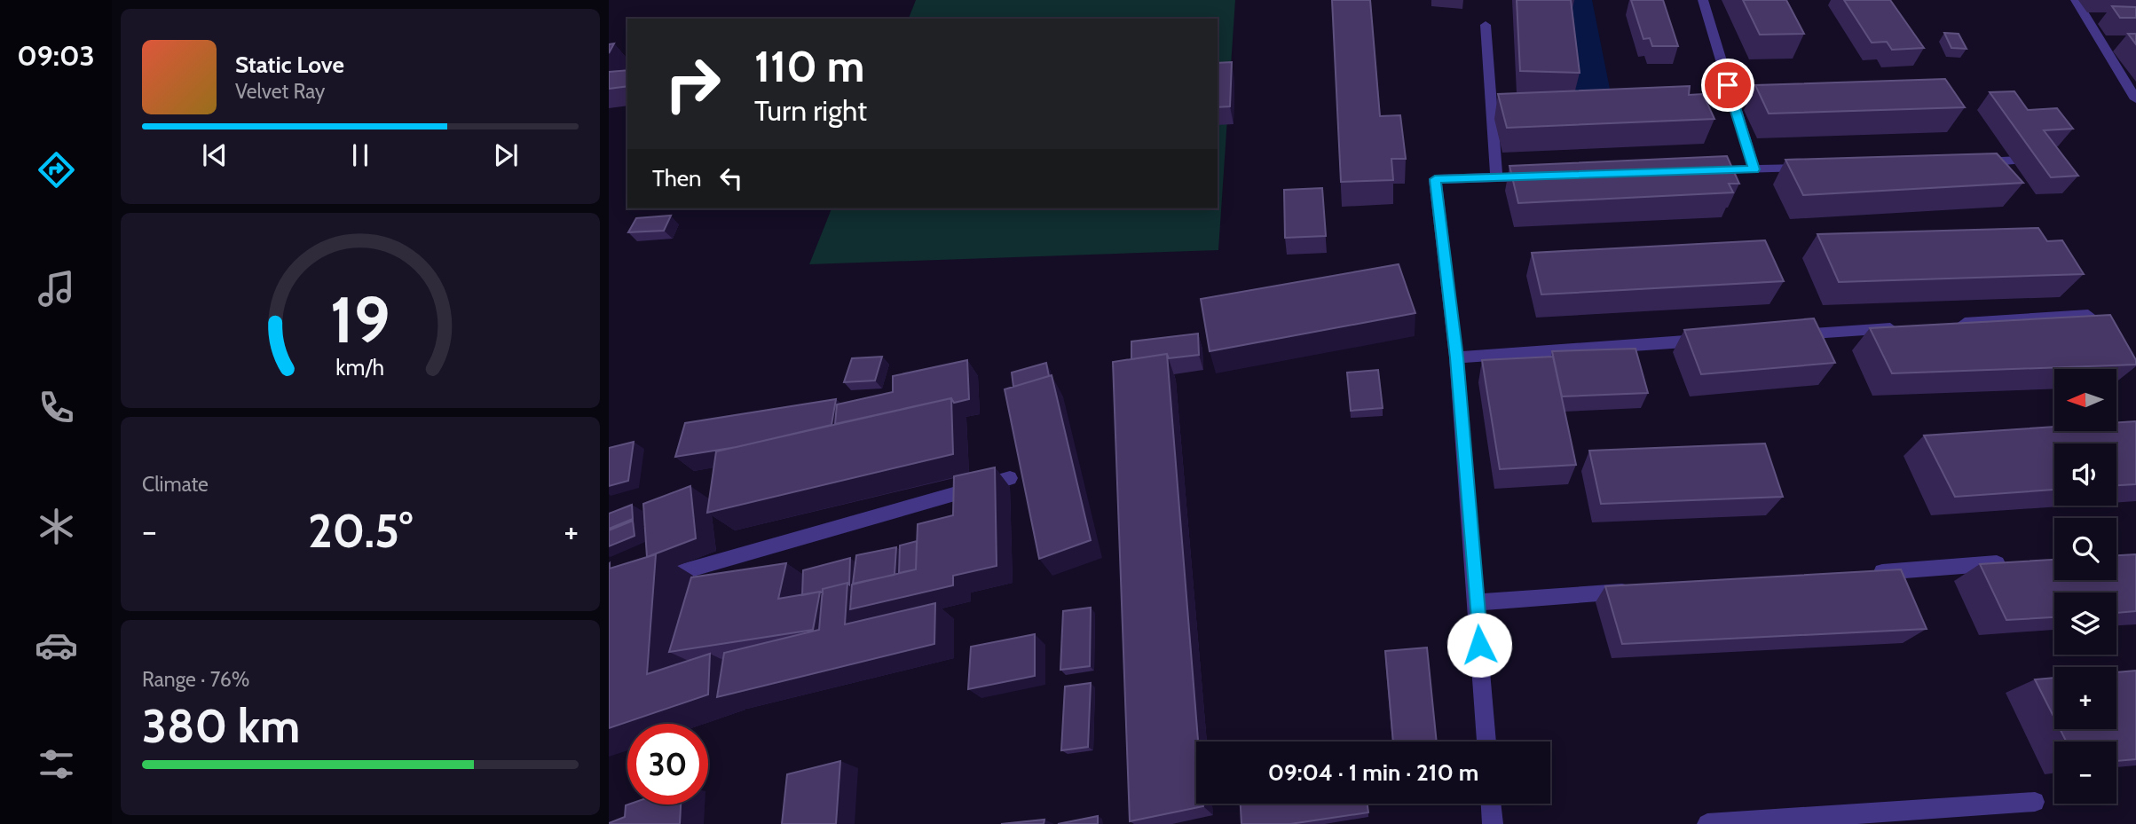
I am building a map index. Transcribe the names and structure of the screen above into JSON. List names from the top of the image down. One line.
{"north":"left","page":{"tabs":"09:03","turn":["110 m","Turn right"],"song":["Static Love","Velvet Ray"],"then":"Then","map_buttons":["+","−"],"tile":["Climate",["Range · 76%","380 km"]],"heat":["−","20.5°","+"],"limit":"30","trip":"09:04 · 1 min · 210 m","gauge":["19","km/h"]}}
